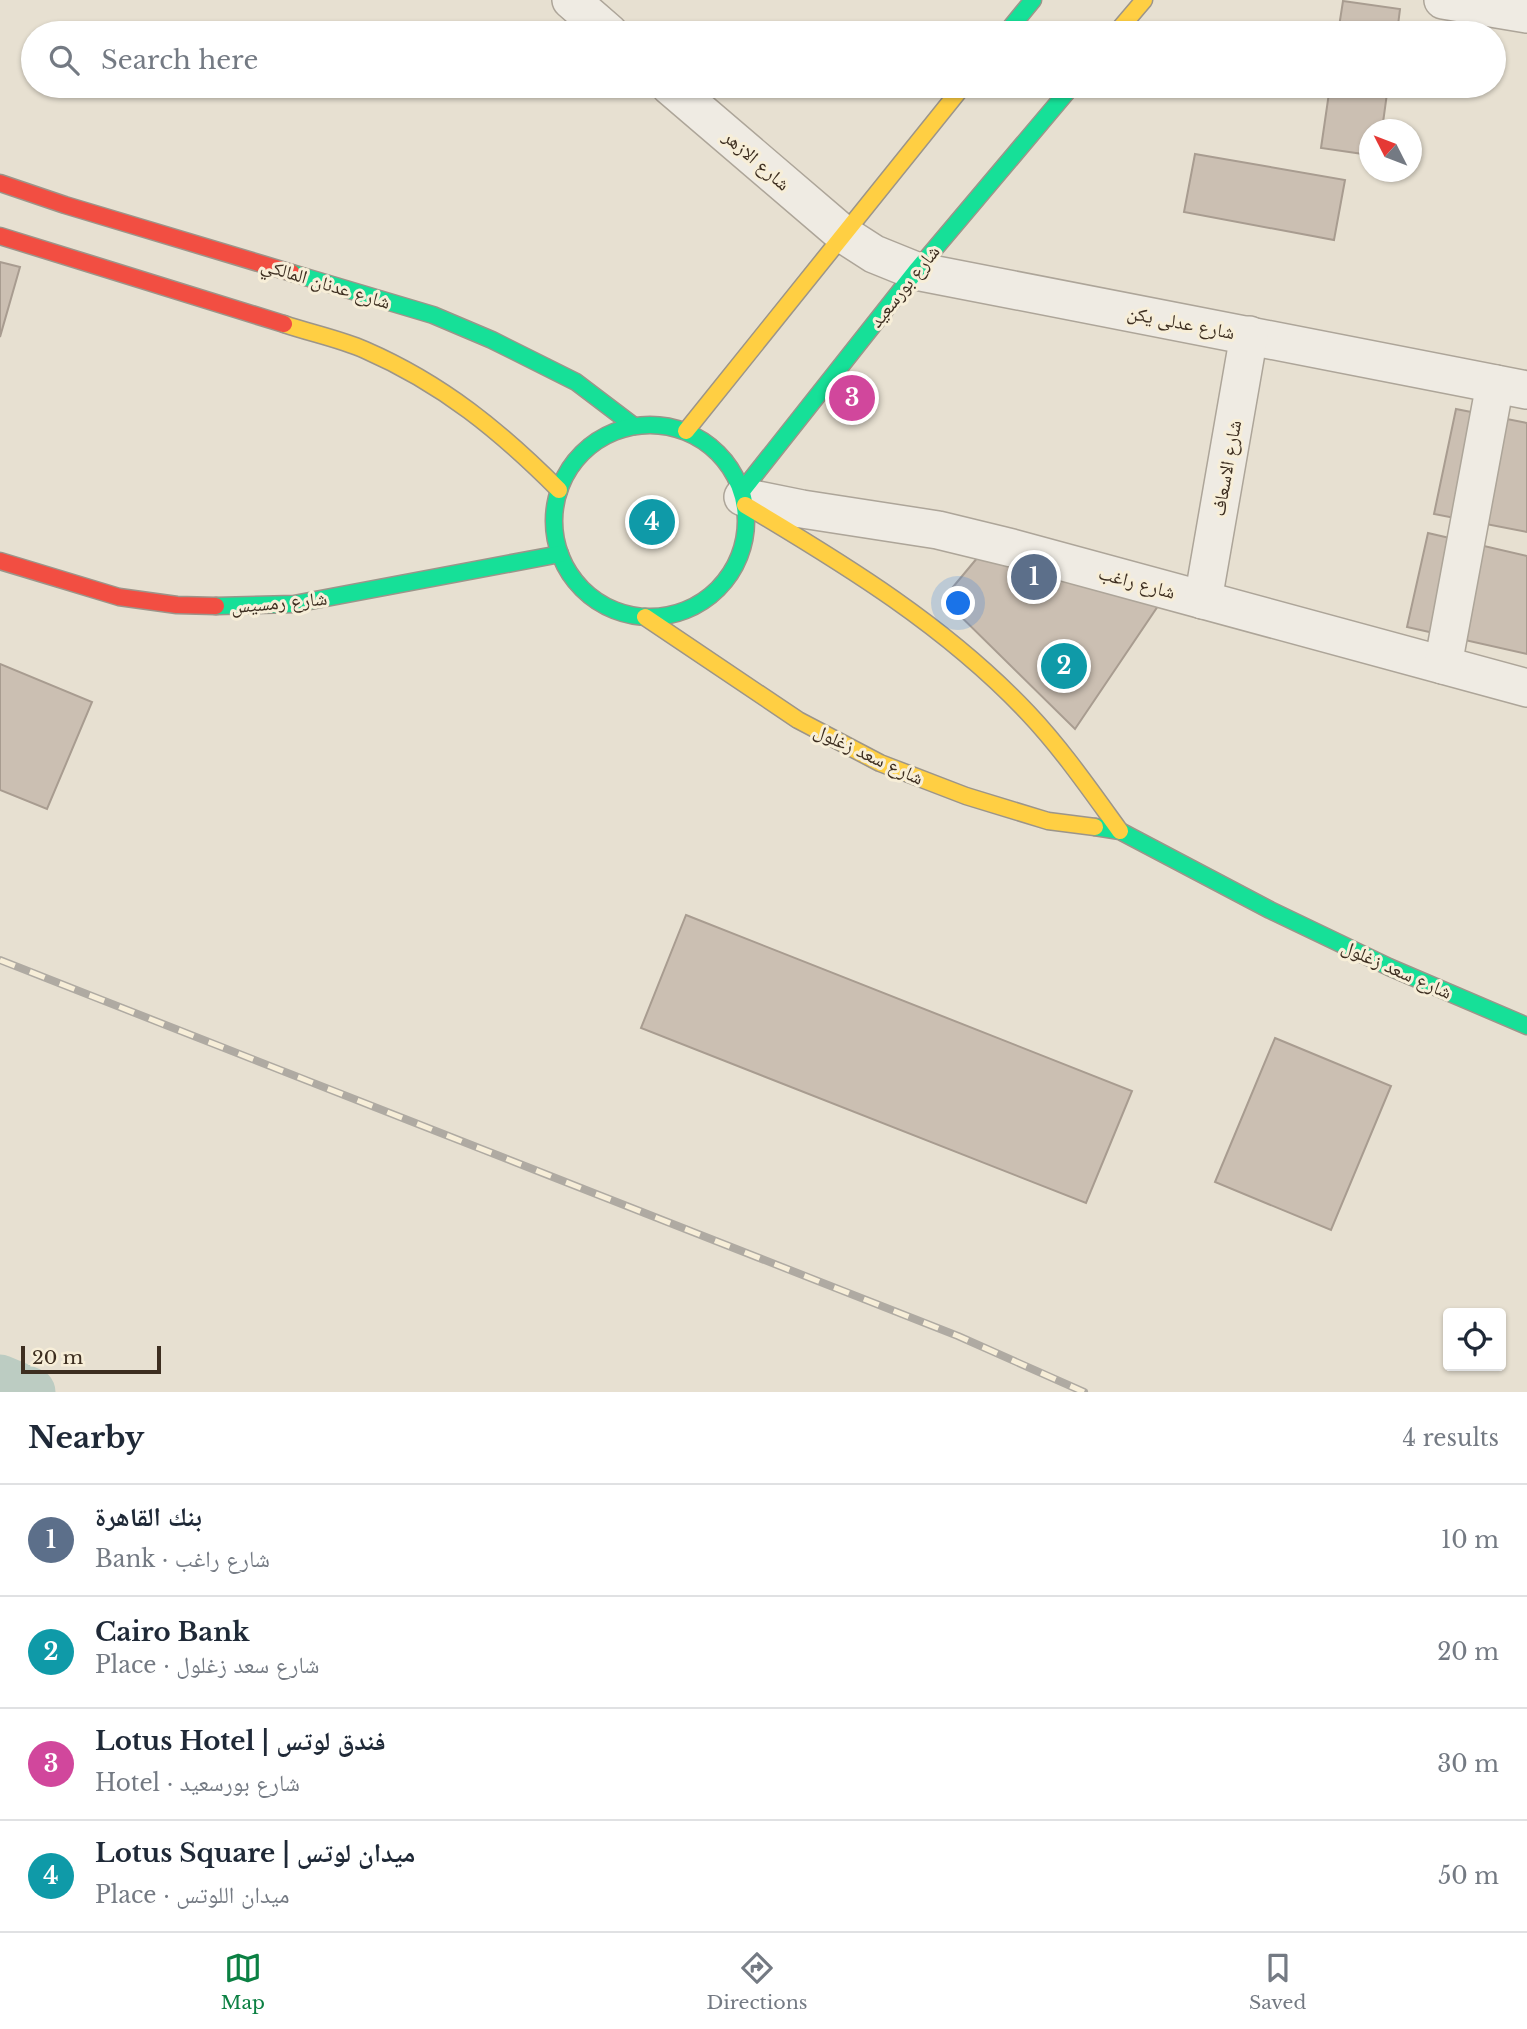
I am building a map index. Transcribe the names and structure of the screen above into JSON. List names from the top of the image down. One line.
{"streets":{"main road":["شارع عدنان المالكي","شارع بورسعيد","شارع رمسيس","شارع سعد زغلول"],"street":["شارع الازهر","شارع عدلى يكن","شارع الاسعاف","شارع راغب"]},"crossings":[["شارع الازهر","شارع عدلى يكن"],["شارع عدنان المالكي","شارع بورسعيد"],["شارع عدنان المالكي","شارع راغب"],["شارع عدنان المالكي","شارع رمسيس"],["شارع عدنان المالكي","شارع سعد زغلول"],["شارع بورسعيد","شارع عدلى يكن"],["شارع بورسعيد","شارع راغب"],["شارع بورسعيد","شارع رمسيس"],["شارع بورسعيد","شارع سعد زغلول"],["شارع عدلى يكن","شارع الاسعاف"],["شارع الاسعاف","شارع راغب"],["شارع راغب","شارع رمسيس"],["شارع راغب","شارع سعد زغلول"],["شارع رمسيس","شارع سعد زغلول"]],"scale_bar":"20 m","north":"top left","page":{"search":"Search here","pins":["3","4","1","2"],"scale":"20 m","heading":["Nearby","4 results"],"list":[{"mark":"1","name":"بنك القاهرة","note":"Bank · شارع راغب","value":"10 m"},{"mark":"2","name":"Cairo Bank","note":"Place · شارع سعد زغلول","value":"20 m"},{"mark":"3","name":"Lotus Hotel | فندق لوتس","note":"Hotel · شارع بورسعيد","value":"30 m"},{"mark":"4","name":"Lotus Square | ميدان لوتس","note":"Place · ميدان اللوتس","value":"50 m"}],"nav":["Map","Directions","Saved"]}}
